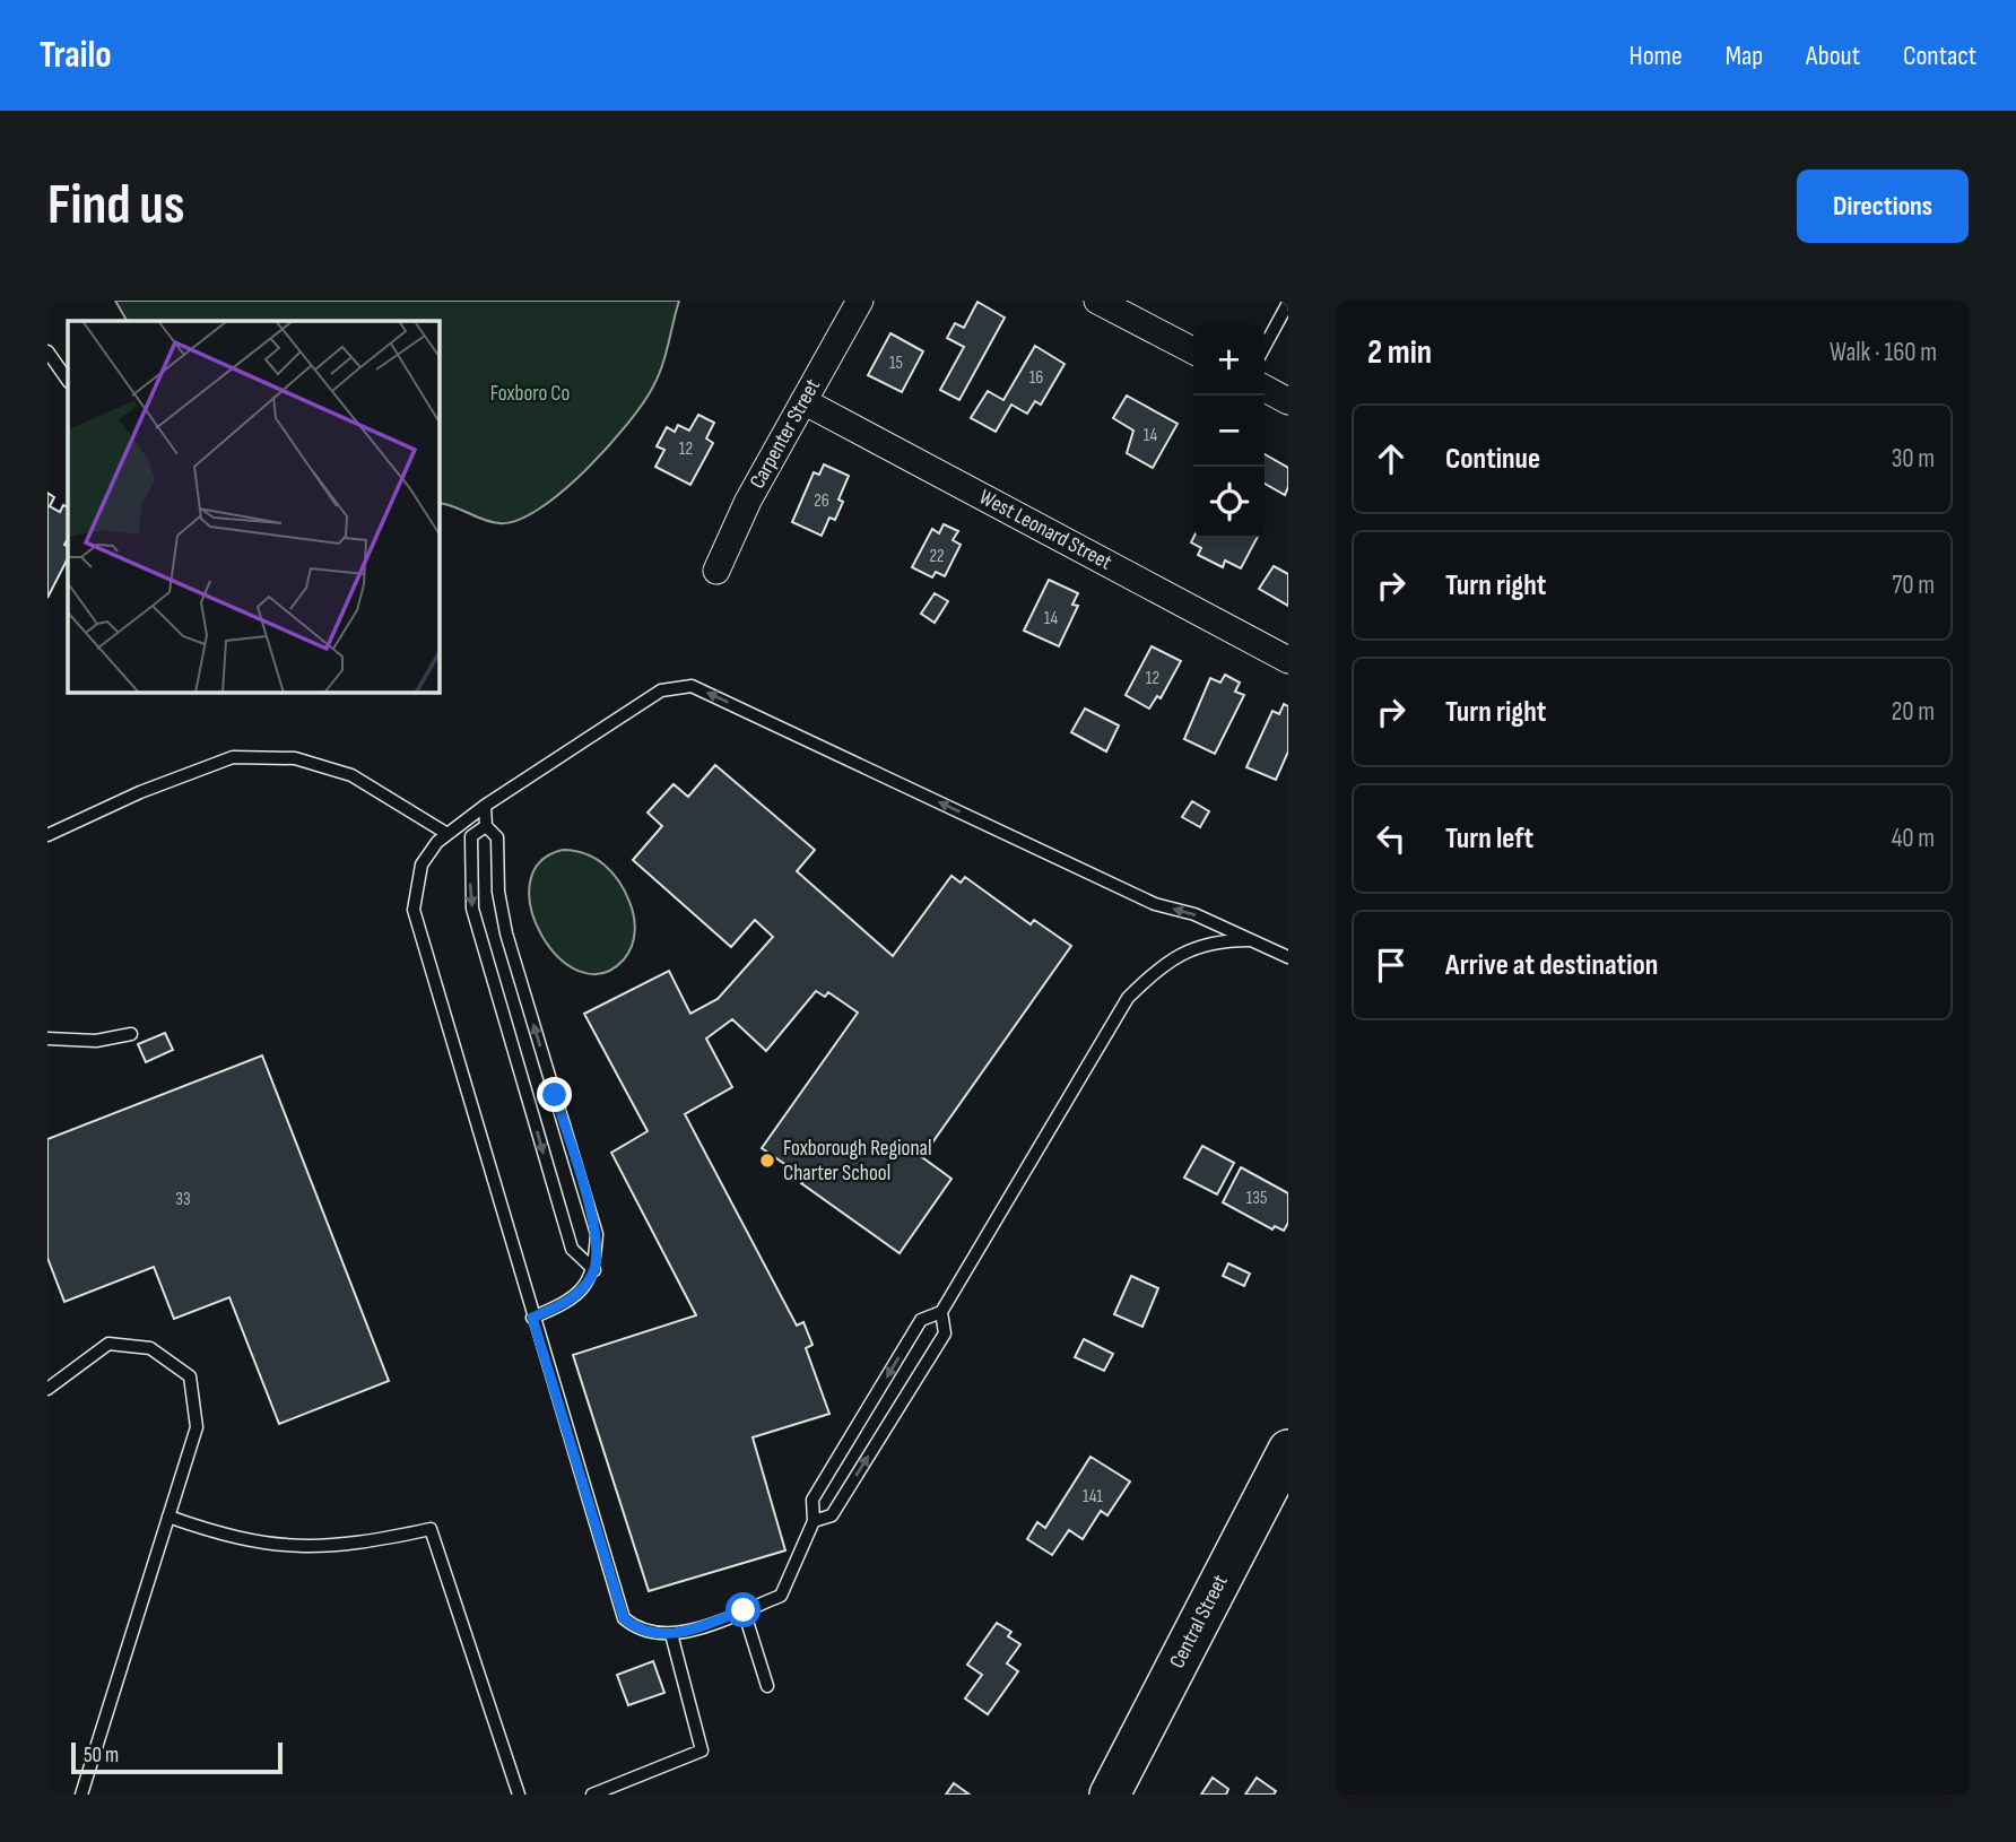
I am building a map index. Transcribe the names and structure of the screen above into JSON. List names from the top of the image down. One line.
{"streets":{"main road":["Central Street"],"street":["Carpenter Street","West Leonard Street"]},"crossings":[["Carpenter Street","West Leonard Street"]],"parks":["Foxboro Co"],"places":["Foxborough Regional Charter School"],"house_numbers":["15","16","14","12","26","22","14","12","135","33","141"],"scale_bar":"50 m","page":{"header":"Trailo","nav":["Home","Map","About","Contact"],"buttons":"Directions","title":"Find us","heading":["2 min","Walk · 160 m"],"map_buttons":["+","−"],"list":[["Continue","30 m"],["Turn right","70 m"],["Turn right","20 m"],["Turn left","40 m"],"Arrive at destination"],"scale":"50 m"}}
